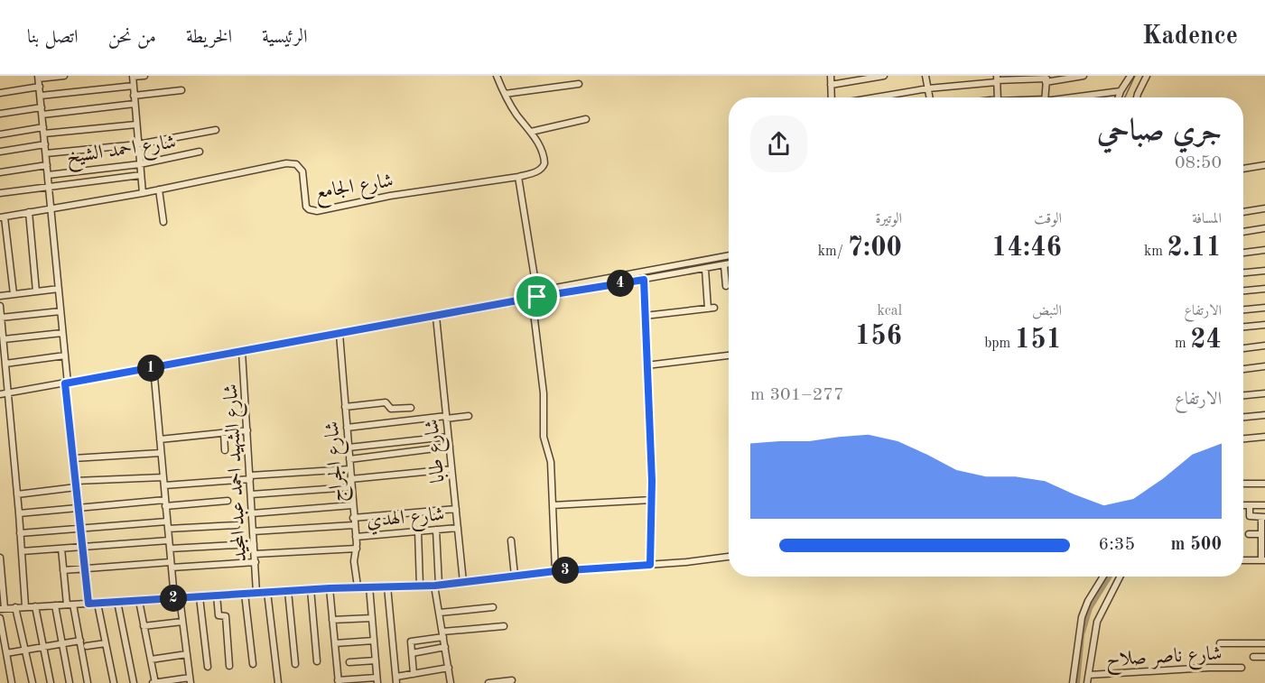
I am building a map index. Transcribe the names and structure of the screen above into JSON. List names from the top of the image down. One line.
{"streets":{"street":["شارع احمد الشيخ","شارع الجامع","شارع طابا","شارع الجراج","شارع الشهيد احمد عبد المجيد","شارع الهدي","شارع ناصر صلاح"]},"crossings":[["شارع طابا","شارع الهدي"],["شارع الجراج","شارع الهدي"]],"page":{"header":"Kadence","nav":["الرئيسية","الخريطة","من نحن","اتصل بنا"],"heading":["جري صباحي","08:50"],"stats":[["المسافة","2.11 km"],["الوقت","14:46"],["الوتيرة","7:00 /km"],["الارتفاع","24 m"],["النبض","151 bpm"],["kcal","156"]],"pins":["4","1","3","2"],"chart":["الارتفاع","277–301 m"],"list":[{"name":"500 m","note":"6:35"}]}}
